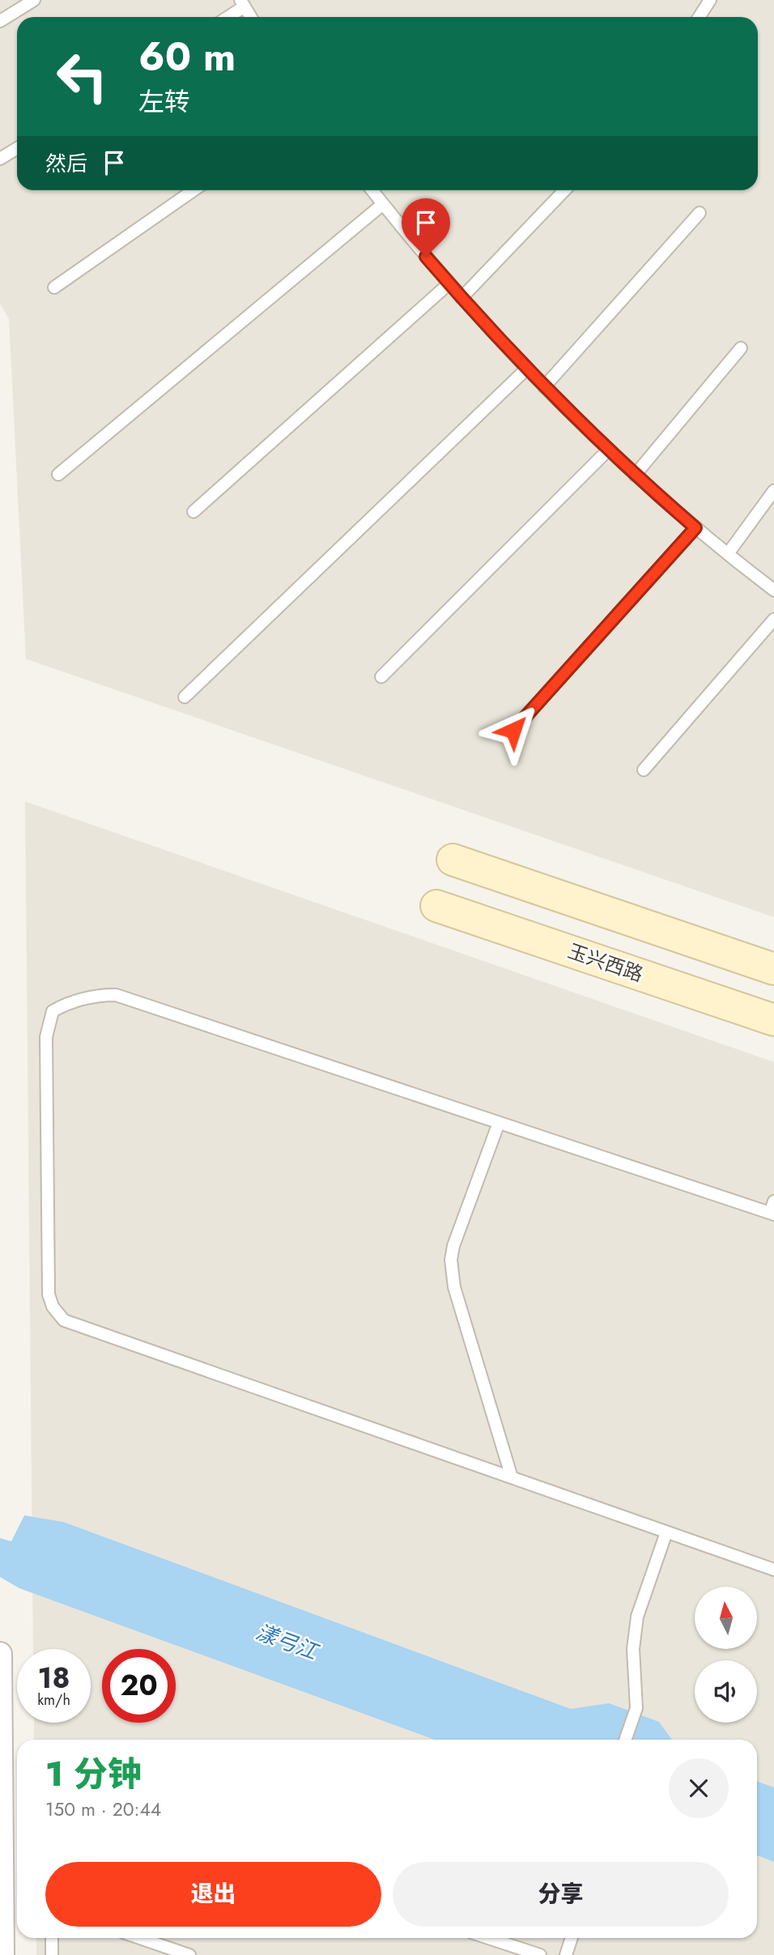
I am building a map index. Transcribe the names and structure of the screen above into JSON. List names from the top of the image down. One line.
{"streets":{"main road":["玉兴西路"]},"water":["漾弓江"],"north":"top","page":{"turn":["60 m","左转"],"then":"然后","speed":"18 km/h","limit":"20","heading":["1 分钟","150 m · 20:44"],"buttons":["退出","分享"]}}
